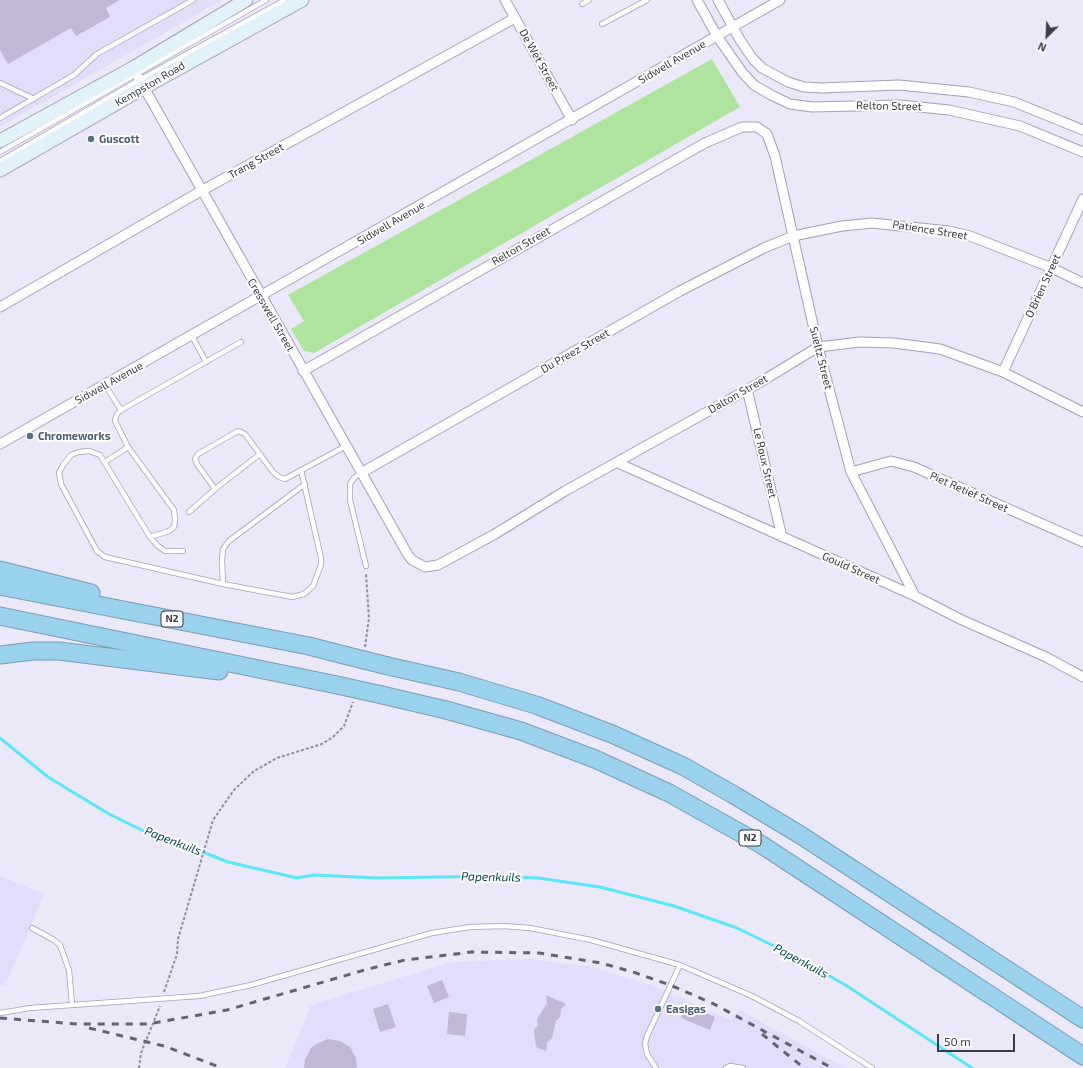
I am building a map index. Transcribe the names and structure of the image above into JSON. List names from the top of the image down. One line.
{"streets":{"highway":["N2"],"main road":["Kempston Road"],"street":["De Wet Street","Sidwell Avenue","Relton Street","Trang Street","Patience Street","O'Brien Street","Cresswell Street","Du Preez Street","Sueltz Street","Dalton Street","Le Roux Street","Piet Retief Street","Gould Street"]},"crossings":[["De Wet Street","Sidwell Avenue"],["De Wet Street","Trang Street"],["Sidwell Avenue","Relton Street"],["Sidwell Avenue","Cresswell Street"],["Kempston Road","Cresswell Street"],["Relton Street","Cresswell Street"],["Relton Street","Sueltz Street"],["Trang Street","Cresswell Street"],["Patience Street","O'Brien Street"],["Patience Street","Du Preez Street"],["Patience Street","Sueltz Street"],["O'Brien Street","Dalton Street"],["Cresswell Street","Du Preez Street"],["Cresswell Street","Dalton Street"],["Du Preez Street","Sueltz Street"],["Sueltz Street","Dalton Street"],["Sueltz Street","Piet Retief Street"],["Sueltz Street","Gould Street"],["Dalton Street","Le Roux Street"],["Dalton Street","Gould Street"],["Le Roux Street","Gould Street"]],"water":["Papenkuils"],"places":["Guscott","Chromeworks","Easigas"],"scale_bar":"50 m","north":"bottom left"}
